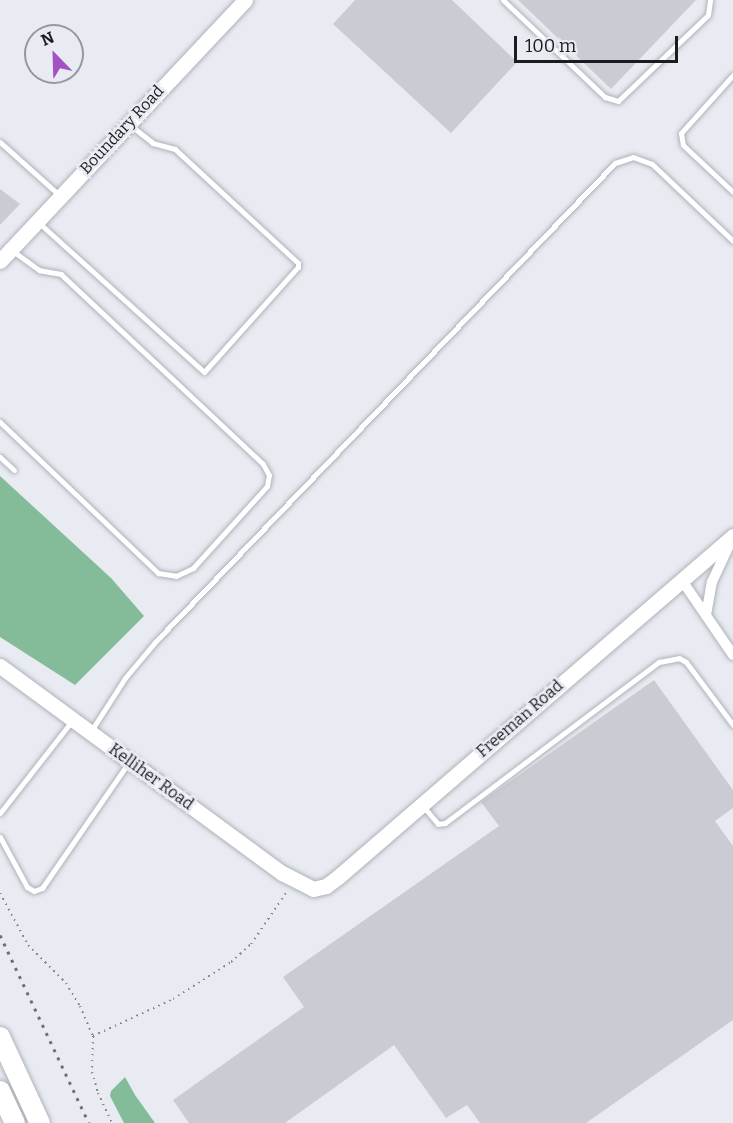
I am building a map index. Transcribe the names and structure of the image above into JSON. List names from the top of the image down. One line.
{"streets":{"street":["Boundary Road","Freeman Road","Kelliher Road"]},"crossings":[["Freeman Road","Kelliher Road"]],"scale_bar":"100 m","north":"top left"}
